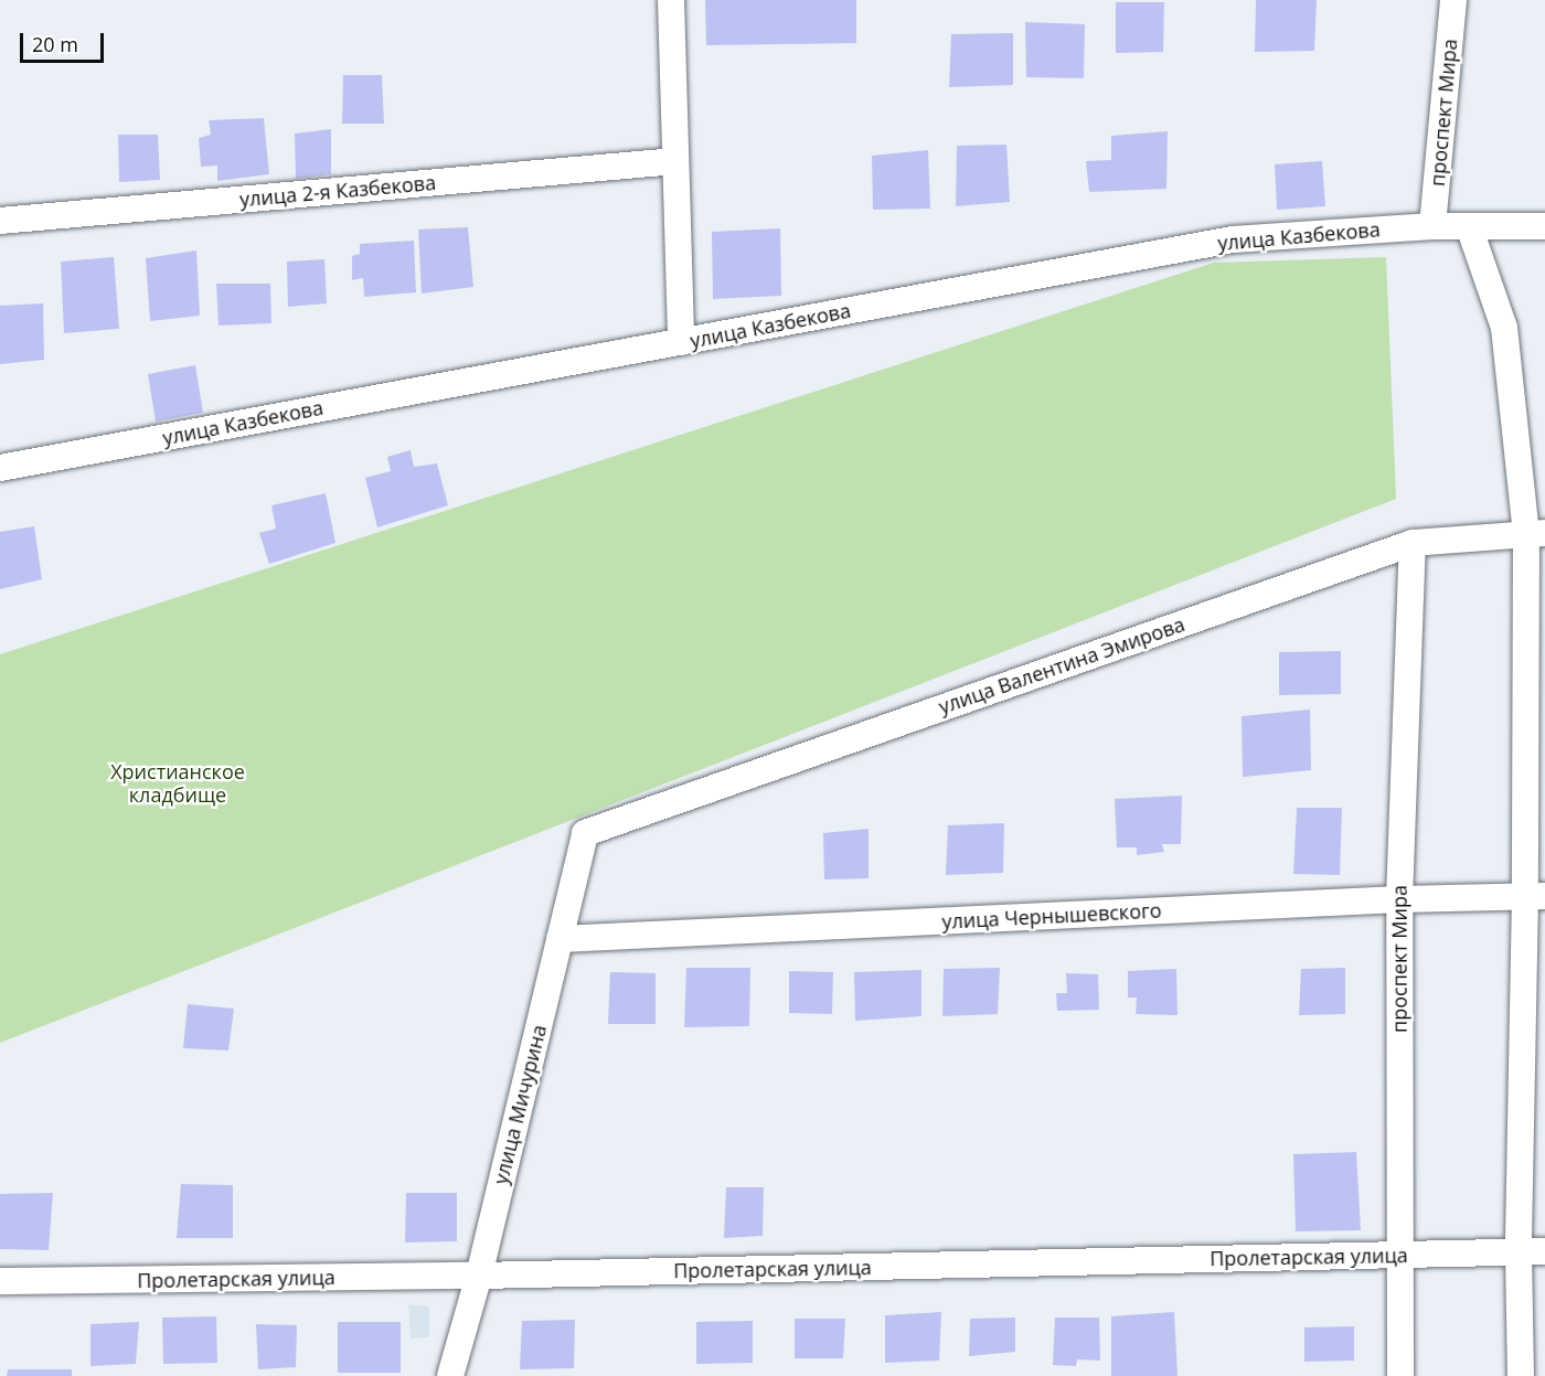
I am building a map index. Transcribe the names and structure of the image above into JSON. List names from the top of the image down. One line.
{"streets":{"street":["проспект Мира","улица 2-я Казбекова","улица Казбекова","улица Валентина Эмирова","улица Чернышевского","улица Мичурина","Пролетарская улица"]},"crossings":[["проспект Мира","улица Казбекова"],["проспект Мира","улица Валентина Эмирова"],["проспект Мира","улица Чернышевского"],["проспект Мира","Пролетарская улица"],["улица Валентина Эмирова","улица Мичурина"],["улица Чернышевского","улица Мичурина"],["улица Мичурина","Пролетарская улица"]],"parks":["Христианское кладбище"],"scale_bar":"20 m"}
